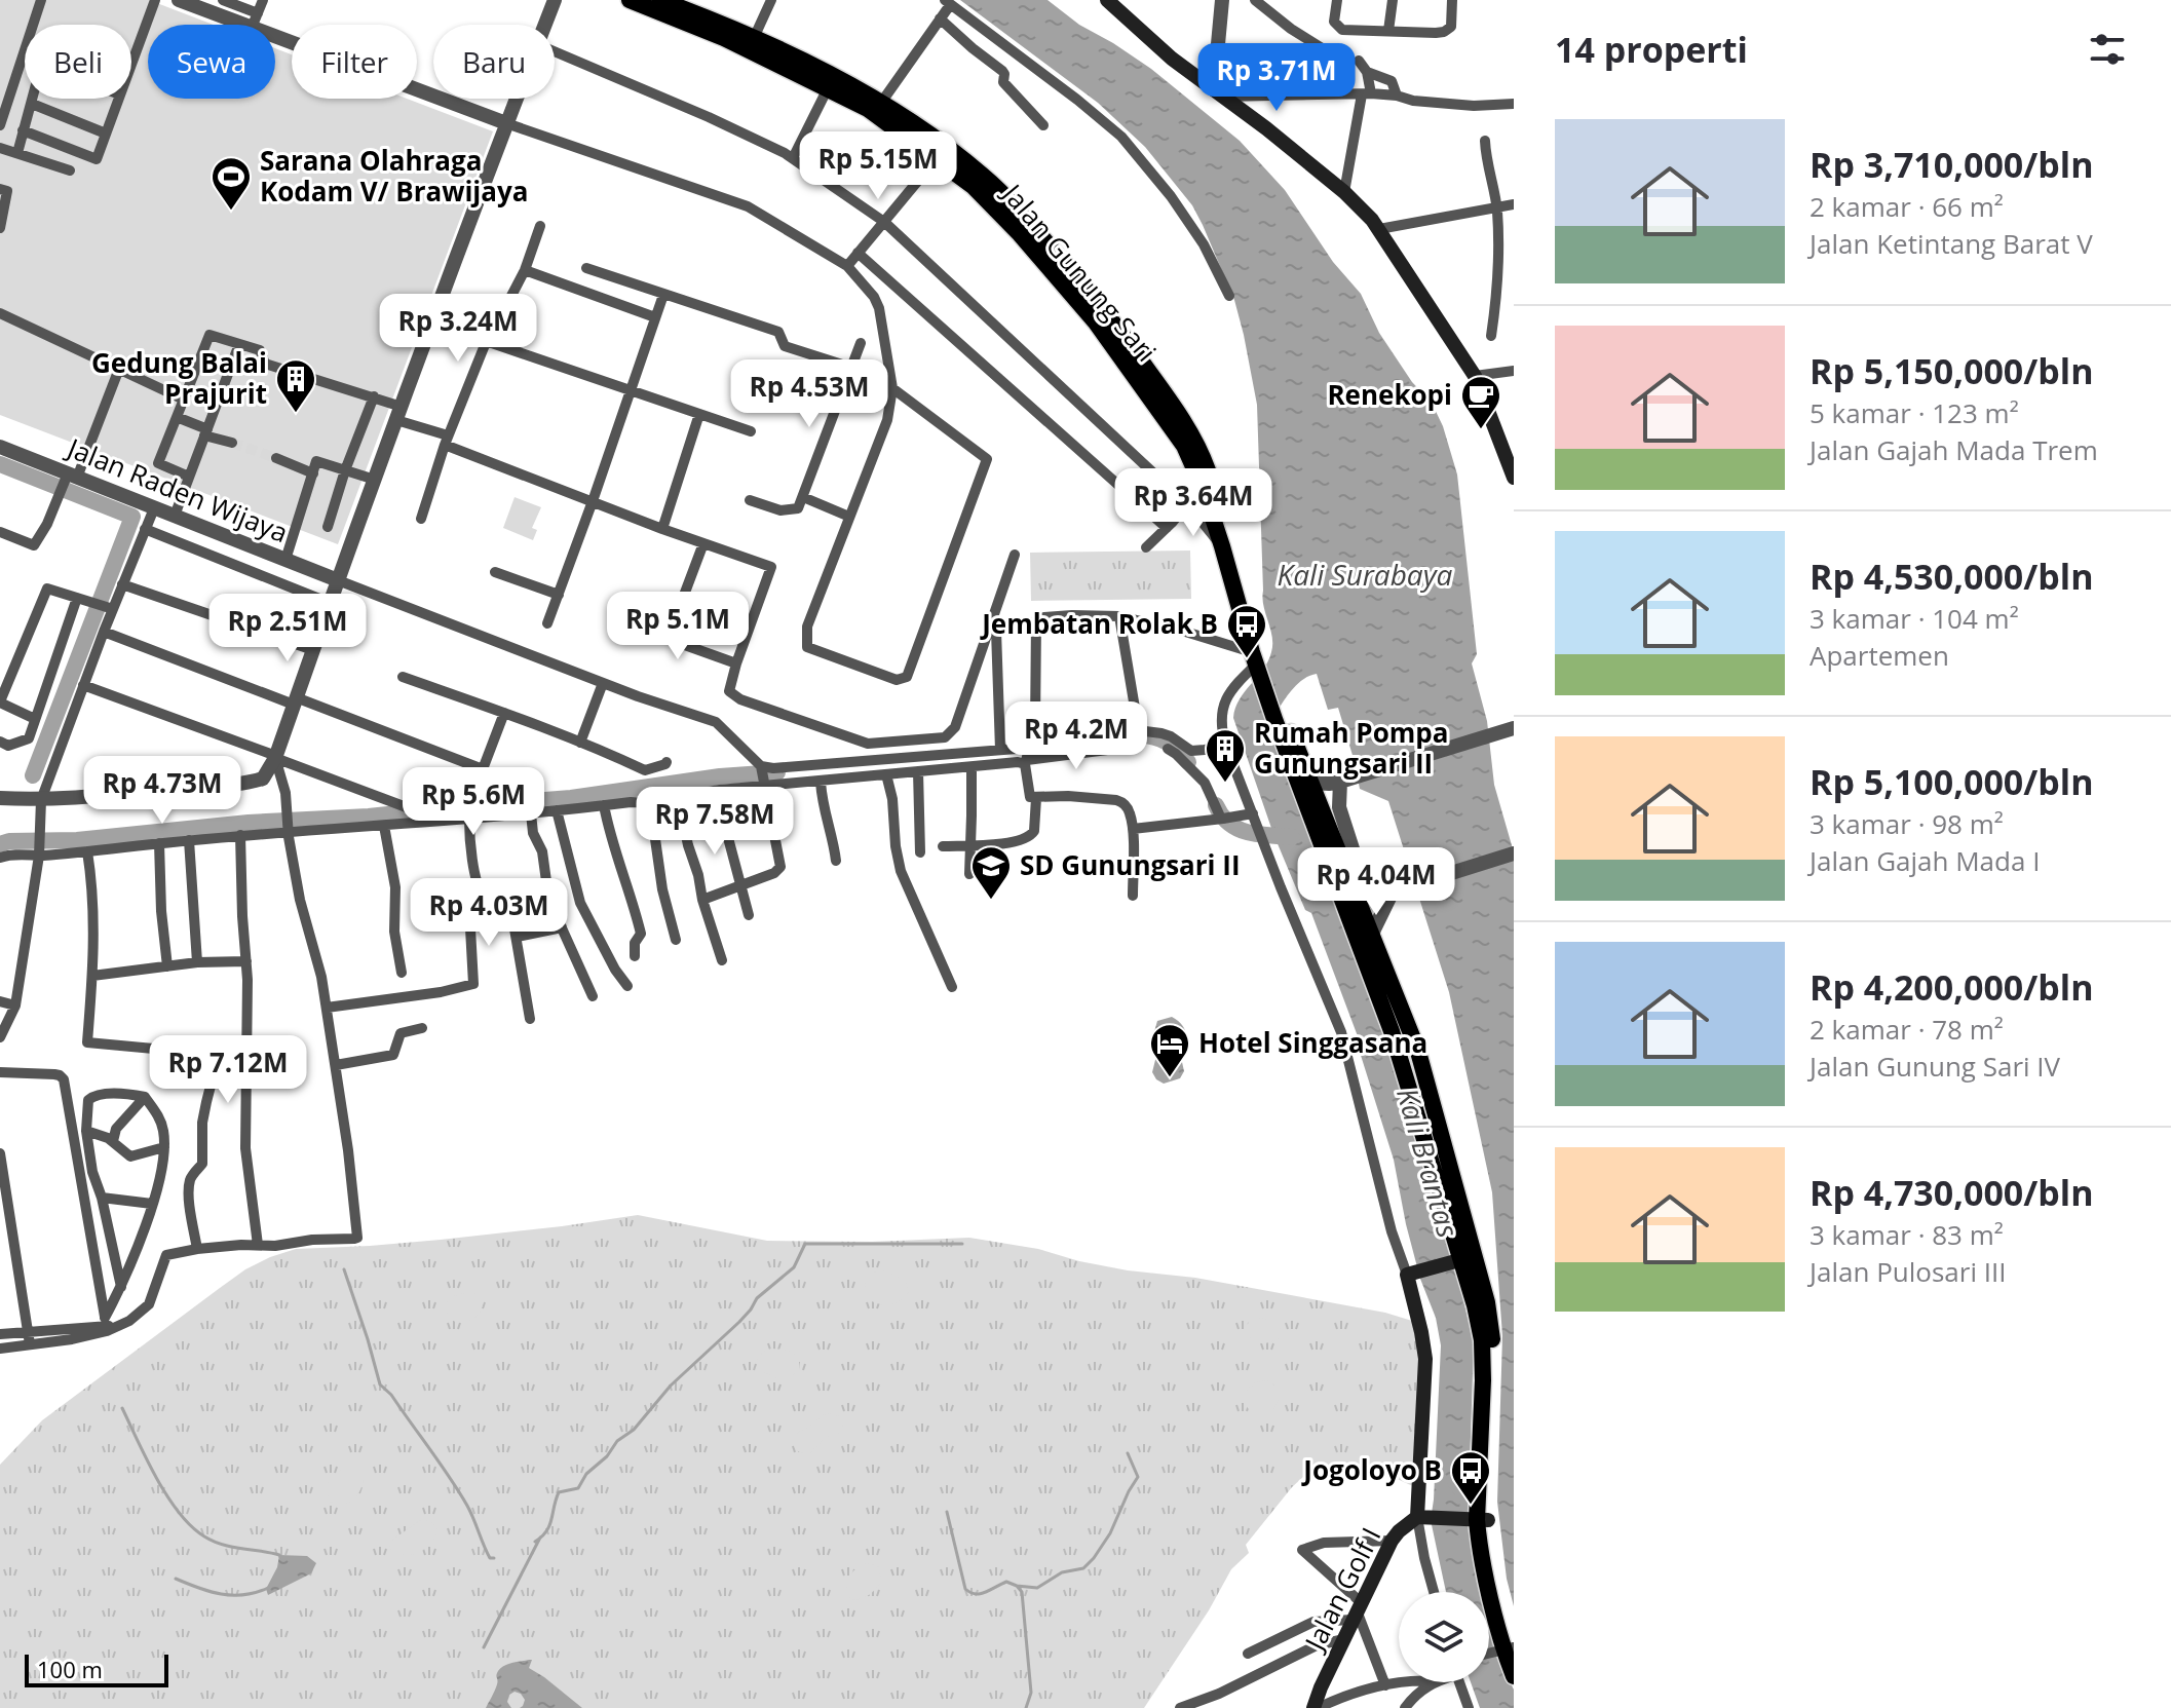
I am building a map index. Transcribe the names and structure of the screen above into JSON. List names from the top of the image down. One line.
{"streets":{"main road":["Jalan Gunung Sari","Jalan Golf I"],"street":["Jalan Raden Wijaya"]},"water":["Kali Surabaya","Kali Brantas"],"places":{"sports":["Sarana Olahraga Kodam V/ Brawijaya"],"building":["Gedung Balai Prajurit","Rumah Pompa Gunungsari II"],"cafe":["Renekopi"],"bus stop":["Jembatan Rolak B","Jogoloyo B"],"school or university":["SD Gunungsari II"],"hotel":["Hotel Singgasana"]},"scale_bar":"100 m","page":{"heading":"14 properti","chip":["Beli","Sewa","Filter","Baru"],"price":["Rp 3.71M","Rp 5.15M","Rp 3.24M","Rp 4.53M","Rp 3.64M","Rp 5.1M","Rp 2.51M","Rp 4.2M","Rp 4.73M","Rp 5.6M","Rp 7.58M","Rp 4.04M","Rp 4.03M","Rp 7.12M"],"list":[{"name":"Rp 3,710,000/bln","note":"2 kamar · 66 m² · Jalan Ketintang Barat V"},{"name":"Rp 5,150,000/bln","note":"5 kamar · 123 m² · Jalan Gajah Mada Trem"},{"name":"Rp 4,530,000/bln","note":"3 kamar · 104 m² · Apartemen"},{"name":"Rp 5,100,000/bln","note":"3 kamar · 98 m² · Jalan Gajah Mada I"},{"name":"Rp 4,200,000/bln","note":"2 kamar · 78 m² · Jalan Gunung Sari IV"},{"name":"Rp 4,730,000/bln","note":"3 kamar · 83 m² · Jalan Pulosari III"}],"scale":"100 m"}}
